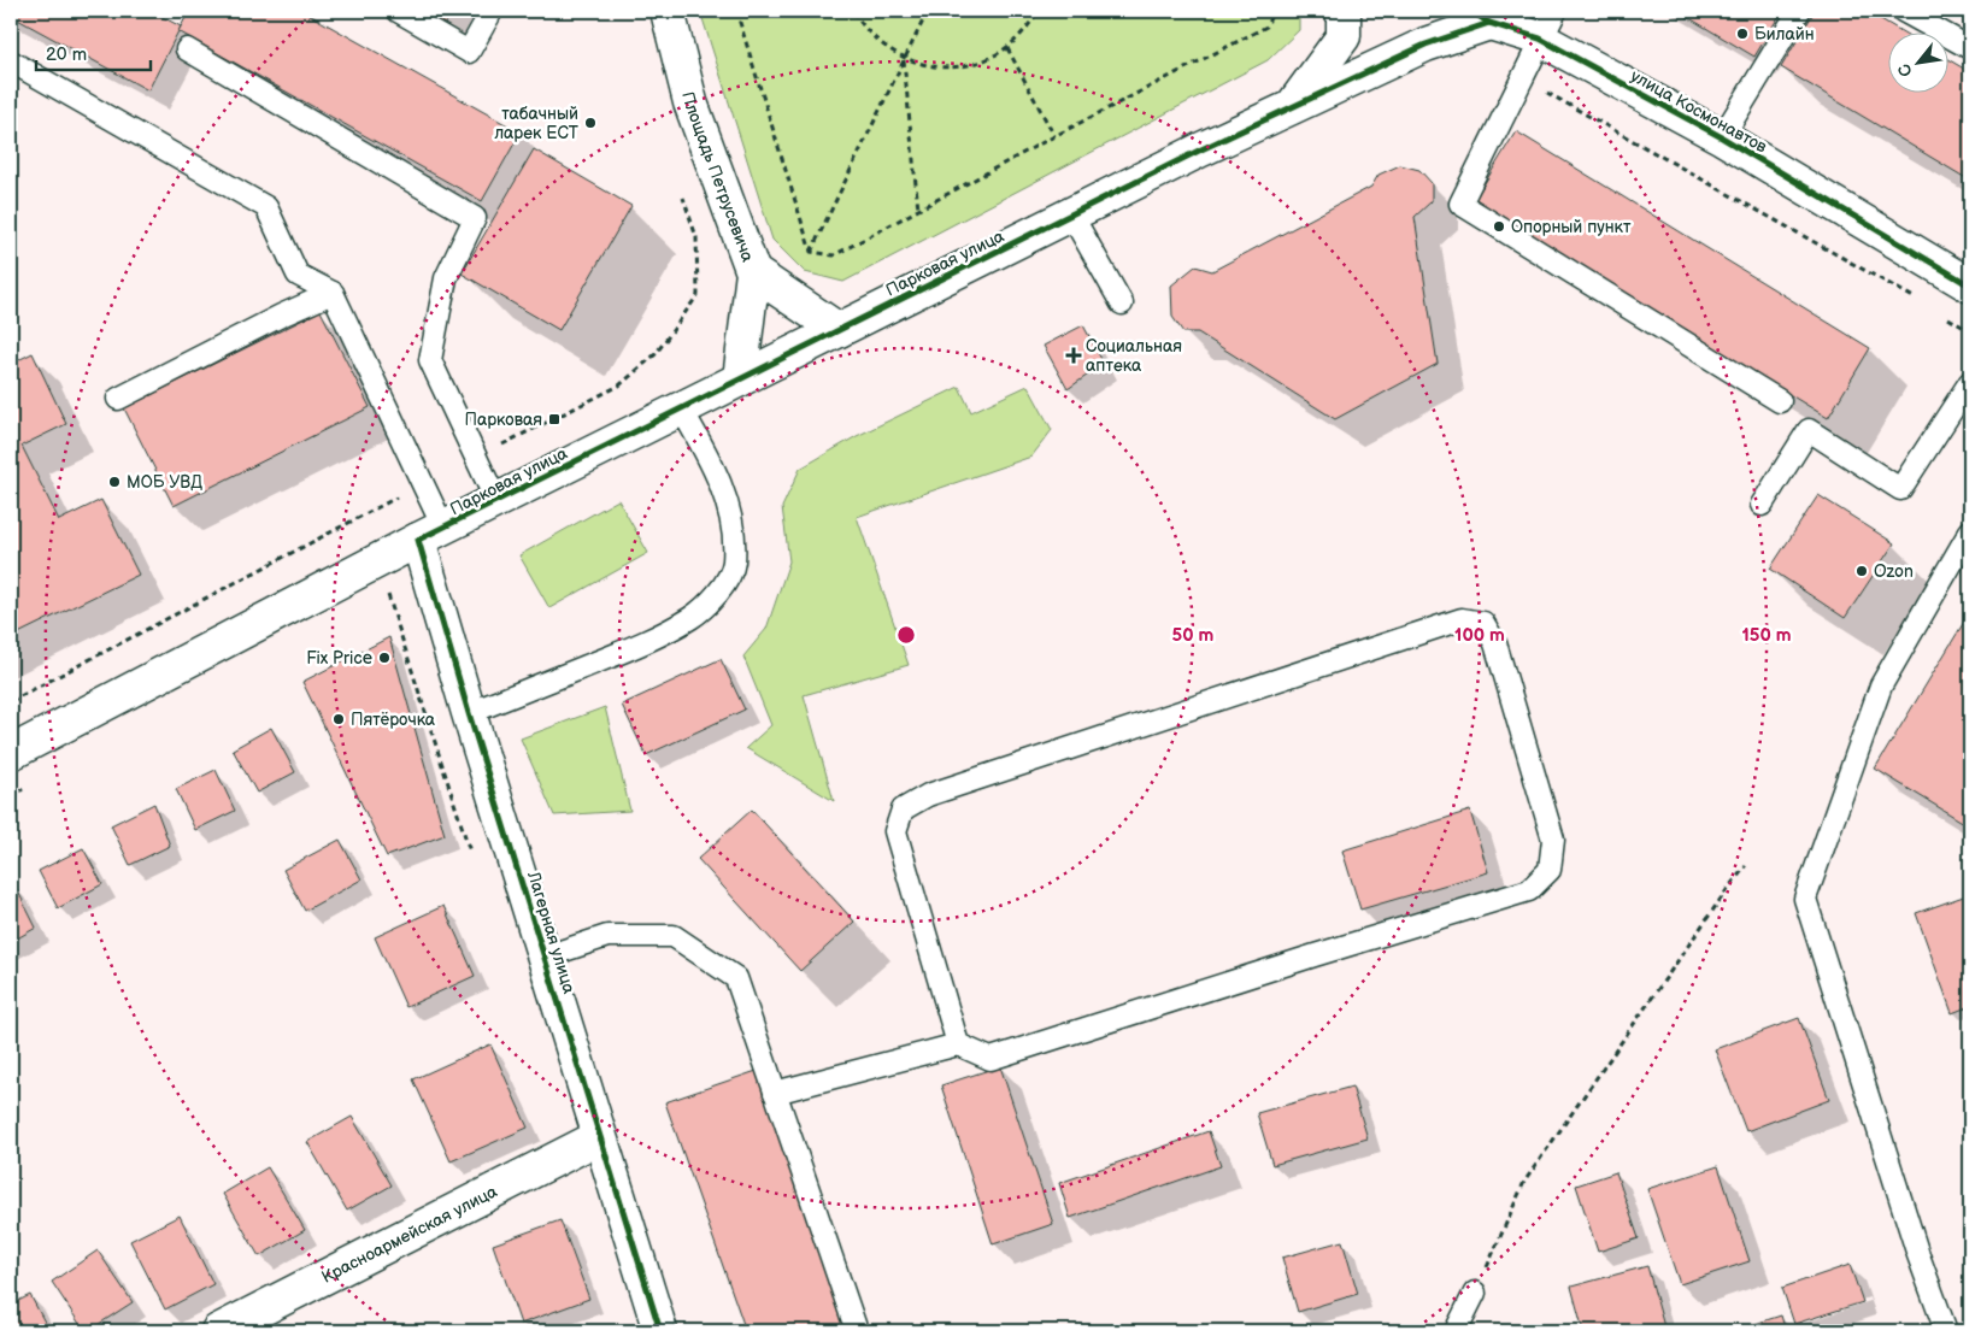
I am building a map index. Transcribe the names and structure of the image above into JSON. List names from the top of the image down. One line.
{"streets":{"street":["улица Космонавтов","Площадь Петрусевича","Парковая улица","Лагерная улица","Красноармейская улица"]},"crossings":[["улица Космонавтов","Парковая улица"],["Площадь Петрусевича","Парковая улица"],["Парковая улица","Лагерная улица"],["Лагерная улица","Красноармейская улица"]],"places":{"other":["Билайн","табачный ларек ЕСТ","Опорный пункт","МОБ УВД","Ozon","Fix Price","Пятёрочка"],"health":["Социальная аптека"],"transit":["Парковая"]},"scale_bar":"20 m","north":"bottom left","rings":["50 m","100 m","150 m"]}
